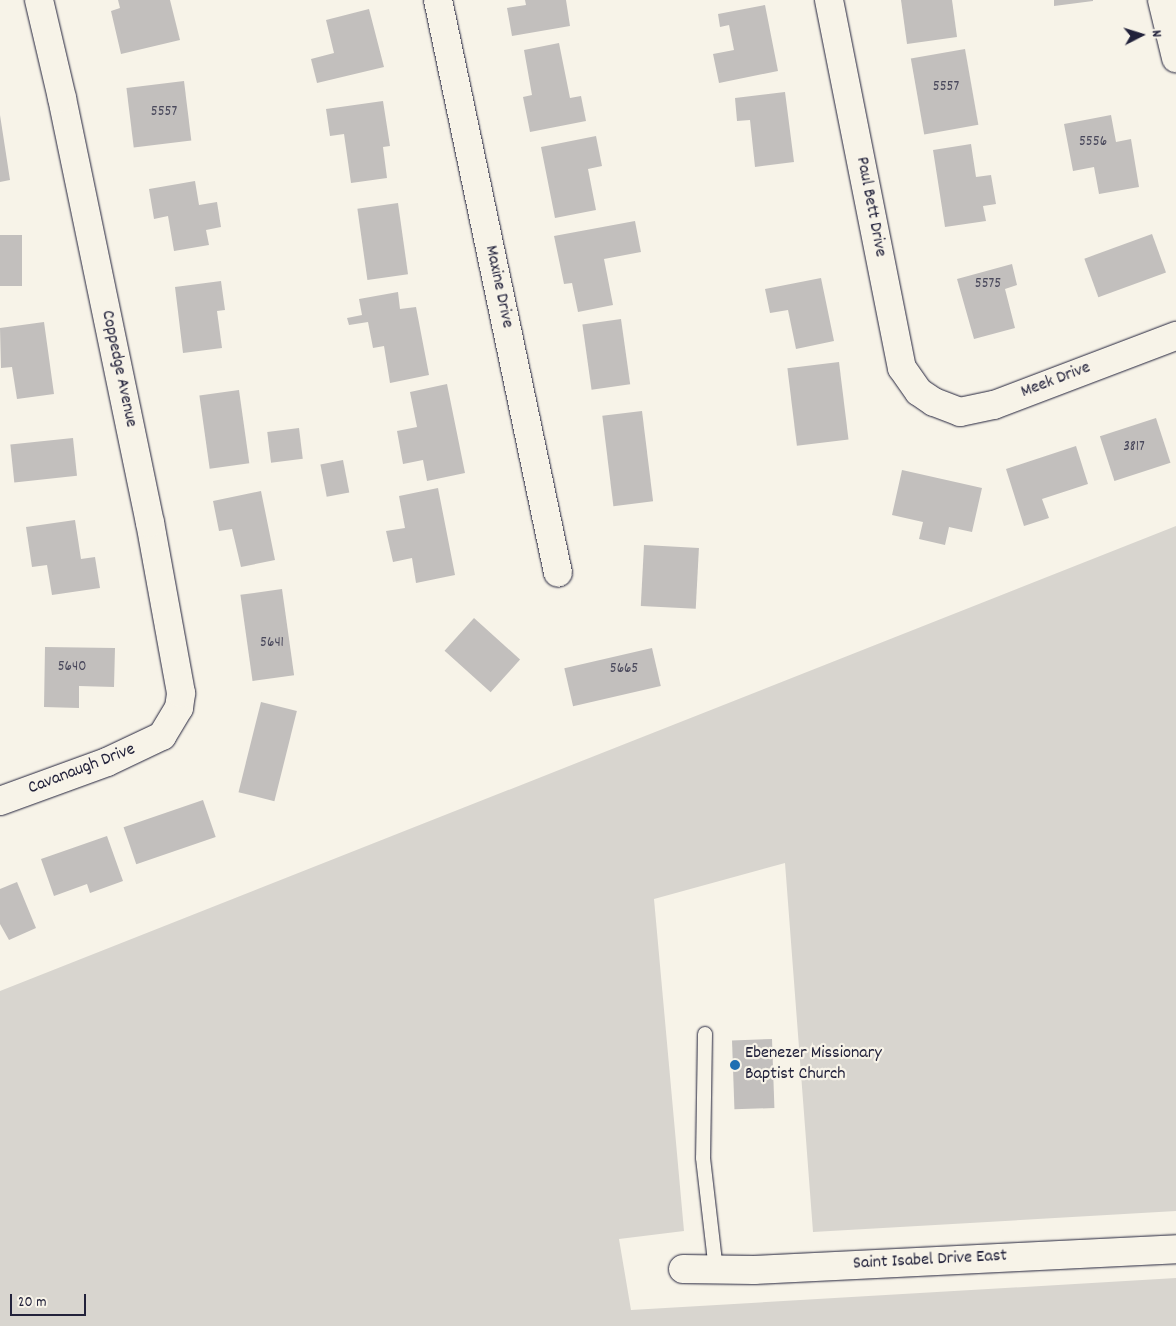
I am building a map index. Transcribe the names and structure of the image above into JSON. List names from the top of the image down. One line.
{"streets":{"street":["Paul Bett Drive","Maxine Drive","Coppedge Avenue","Meek Drive","Cavanaugh Drive","Saint Isabel Drive East"]},"crossings":[["Paul Bett Drive","Meek Drive"],["Coppedge Avenue","Cavanaugh Drive"]],"places":["Ebenezer Missionary Baptist Church"],"house_numbers":["5557","5557","5556","5575","3817","5641","5640","5665"],"scale_bar":"20 m","north":"right"}
